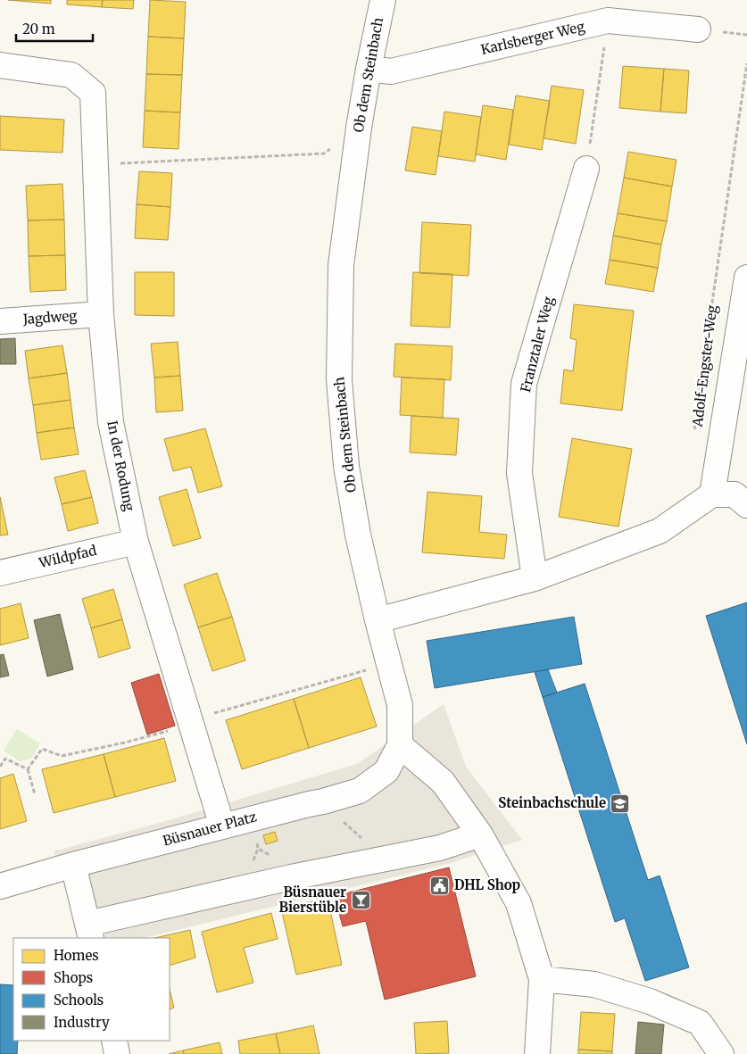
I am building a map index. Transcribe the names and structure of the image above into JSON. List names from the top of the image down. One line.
{"streets":{"street":["Karlsberger Weg","Ob dem Steinbach","Jagdweg","Franztaler Weg","In der Rodung","Wildpfad","Büsnauer Platz"],"path":["Adolf-Engster-Weg"]},"crossings":[["Karlsberger Weg","Ob dem Steinbach"],["Ob dem Steinbach","Büsnauer Platz"],["Jagdweg","In der Rodung"],["In der Rodung","Wildpfad"],["In der Rodung","Büsnauer Platz"]],"places":{"school or university":["Steinbachschule"],"public building":["DHL Shop"],"bar":["Büsnauer Bierstüble"]},"legend":["Homes","Shops","Schools","Industry"],"scale_bar":"20 m"}
